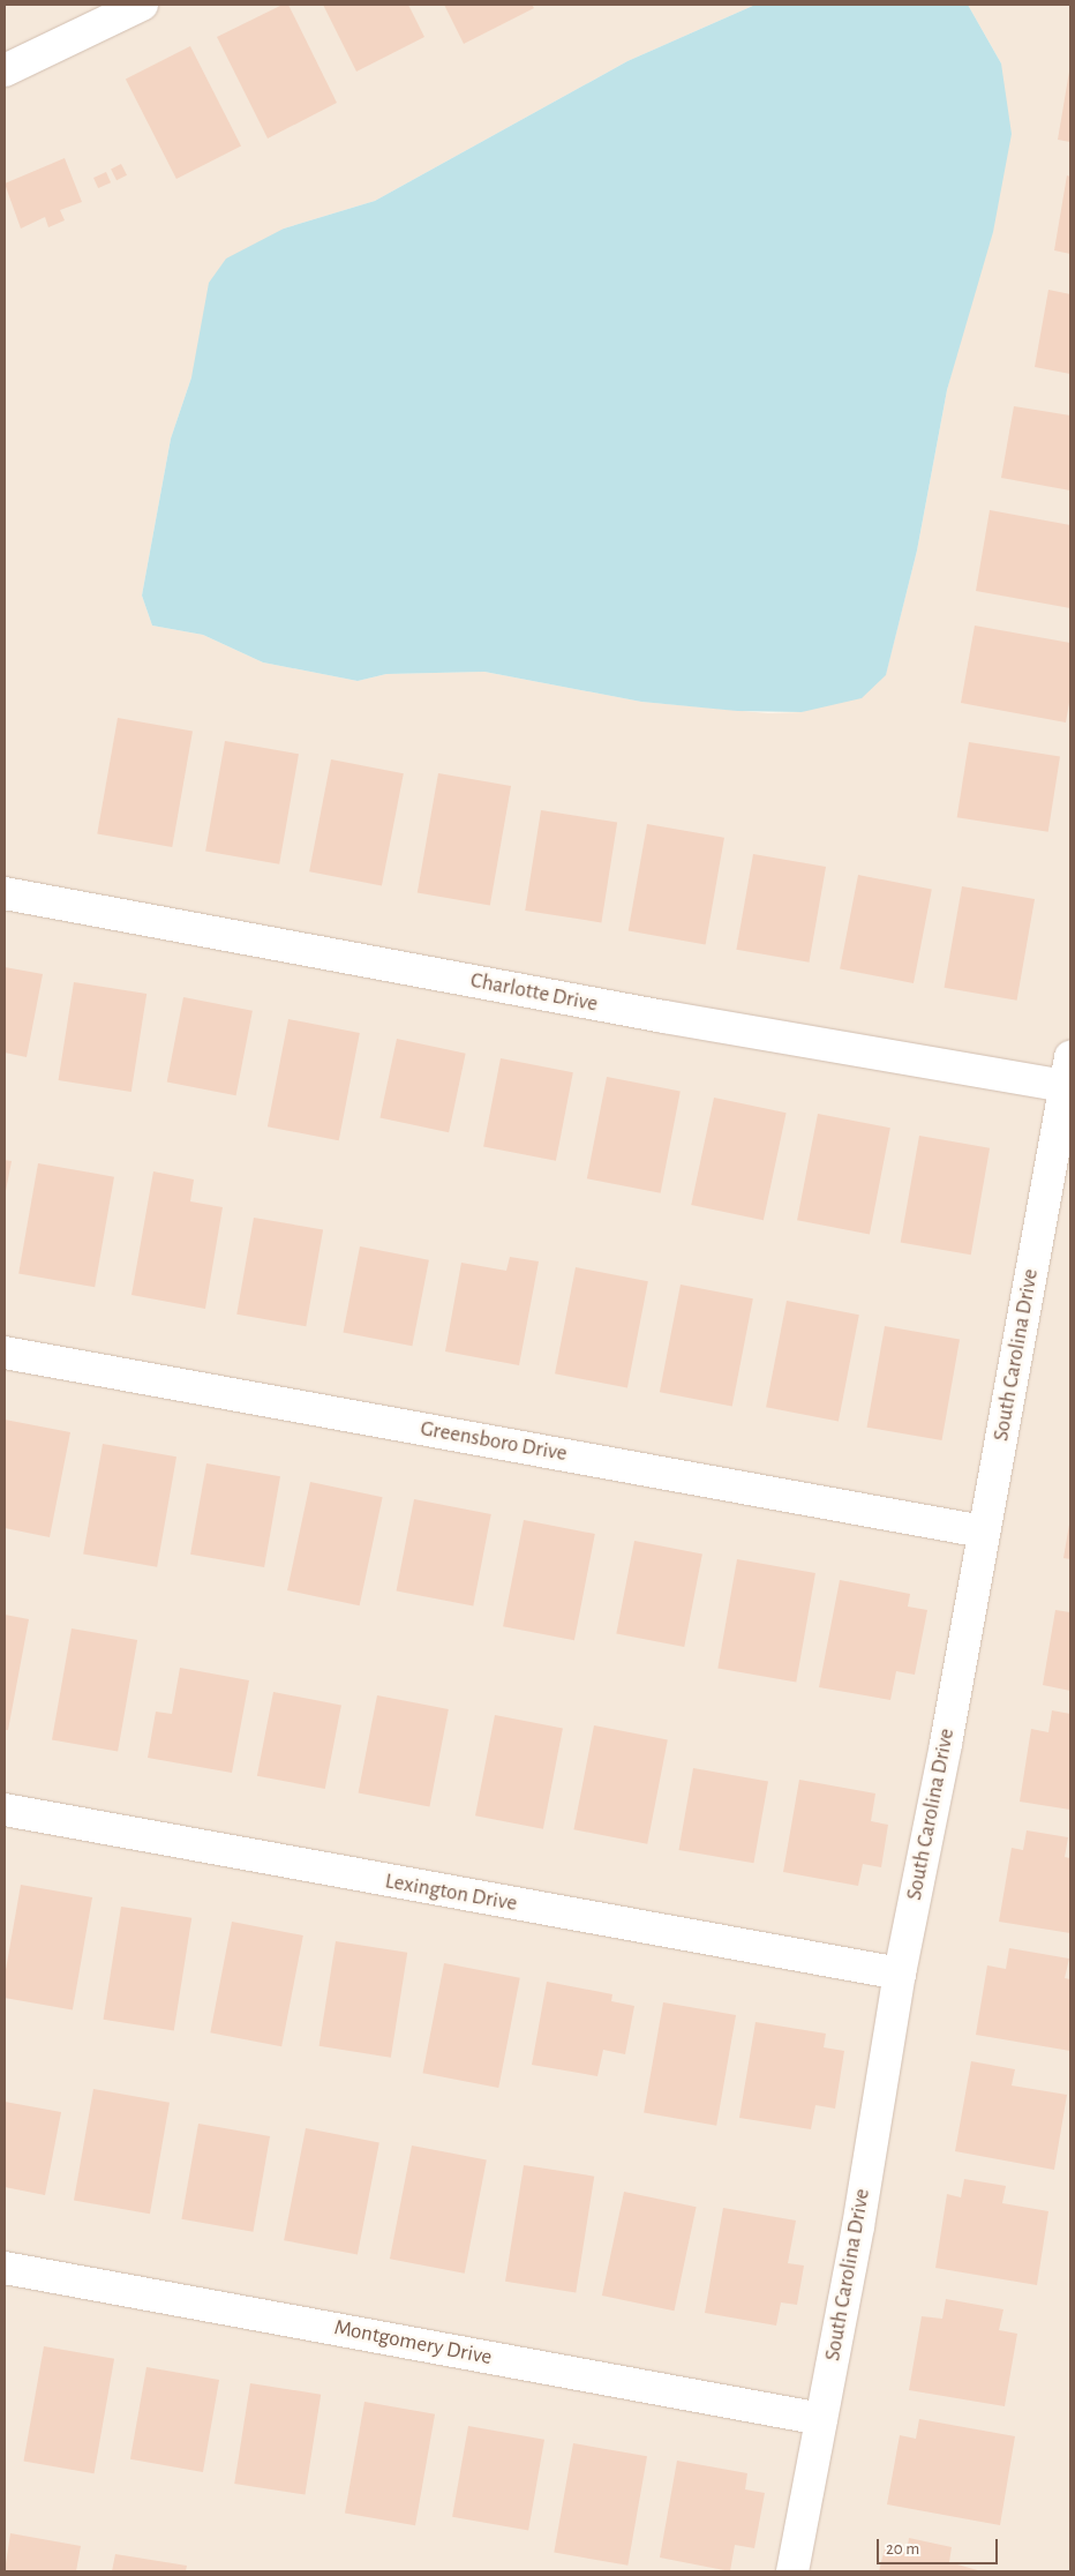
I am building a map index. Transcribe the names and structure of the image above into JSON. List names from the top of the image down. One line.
{"streets":{"street":["Charlotte Drive","South Carolina Drive","Greensboro Drive","Lexington Drive","Montgomery Drive"]},"crossings":[["Charlotte Drive","South Carolina Drive"],["South Carolina Drive","Greensboro Drive"],["South Carolina Drive","Lexington Drive"],["South Carolina Drive","Montgomery Drive"]],"scale_bar":"20 m"}
